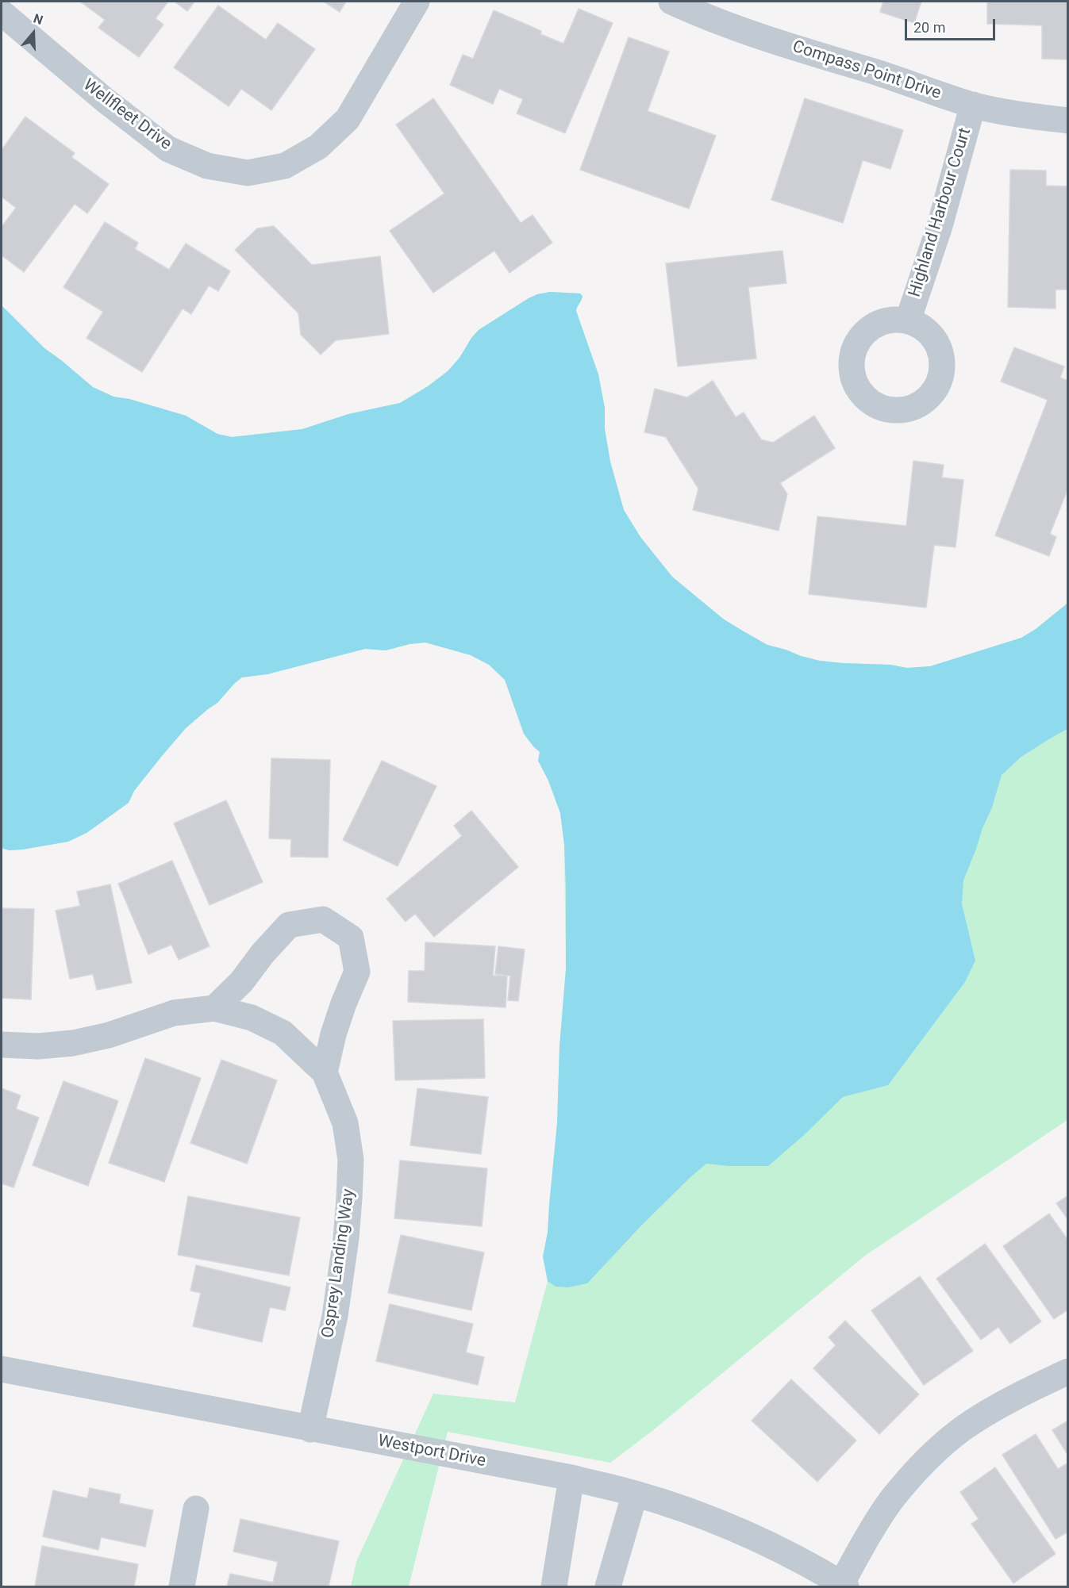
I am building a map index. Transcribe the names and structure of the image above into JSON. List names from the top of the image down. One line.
{"streets":{"street":["Compass Point Drive","Wellfleet Drive","Highland Harbour Court","Osprey Landing Way","Westport Drive"]},"crossings":[["Compass Point Drive","Highland Harbour Court"],["Osprey Landing Way","Westport Drive"]],"scale_bar":"20 m","north":"top"}
